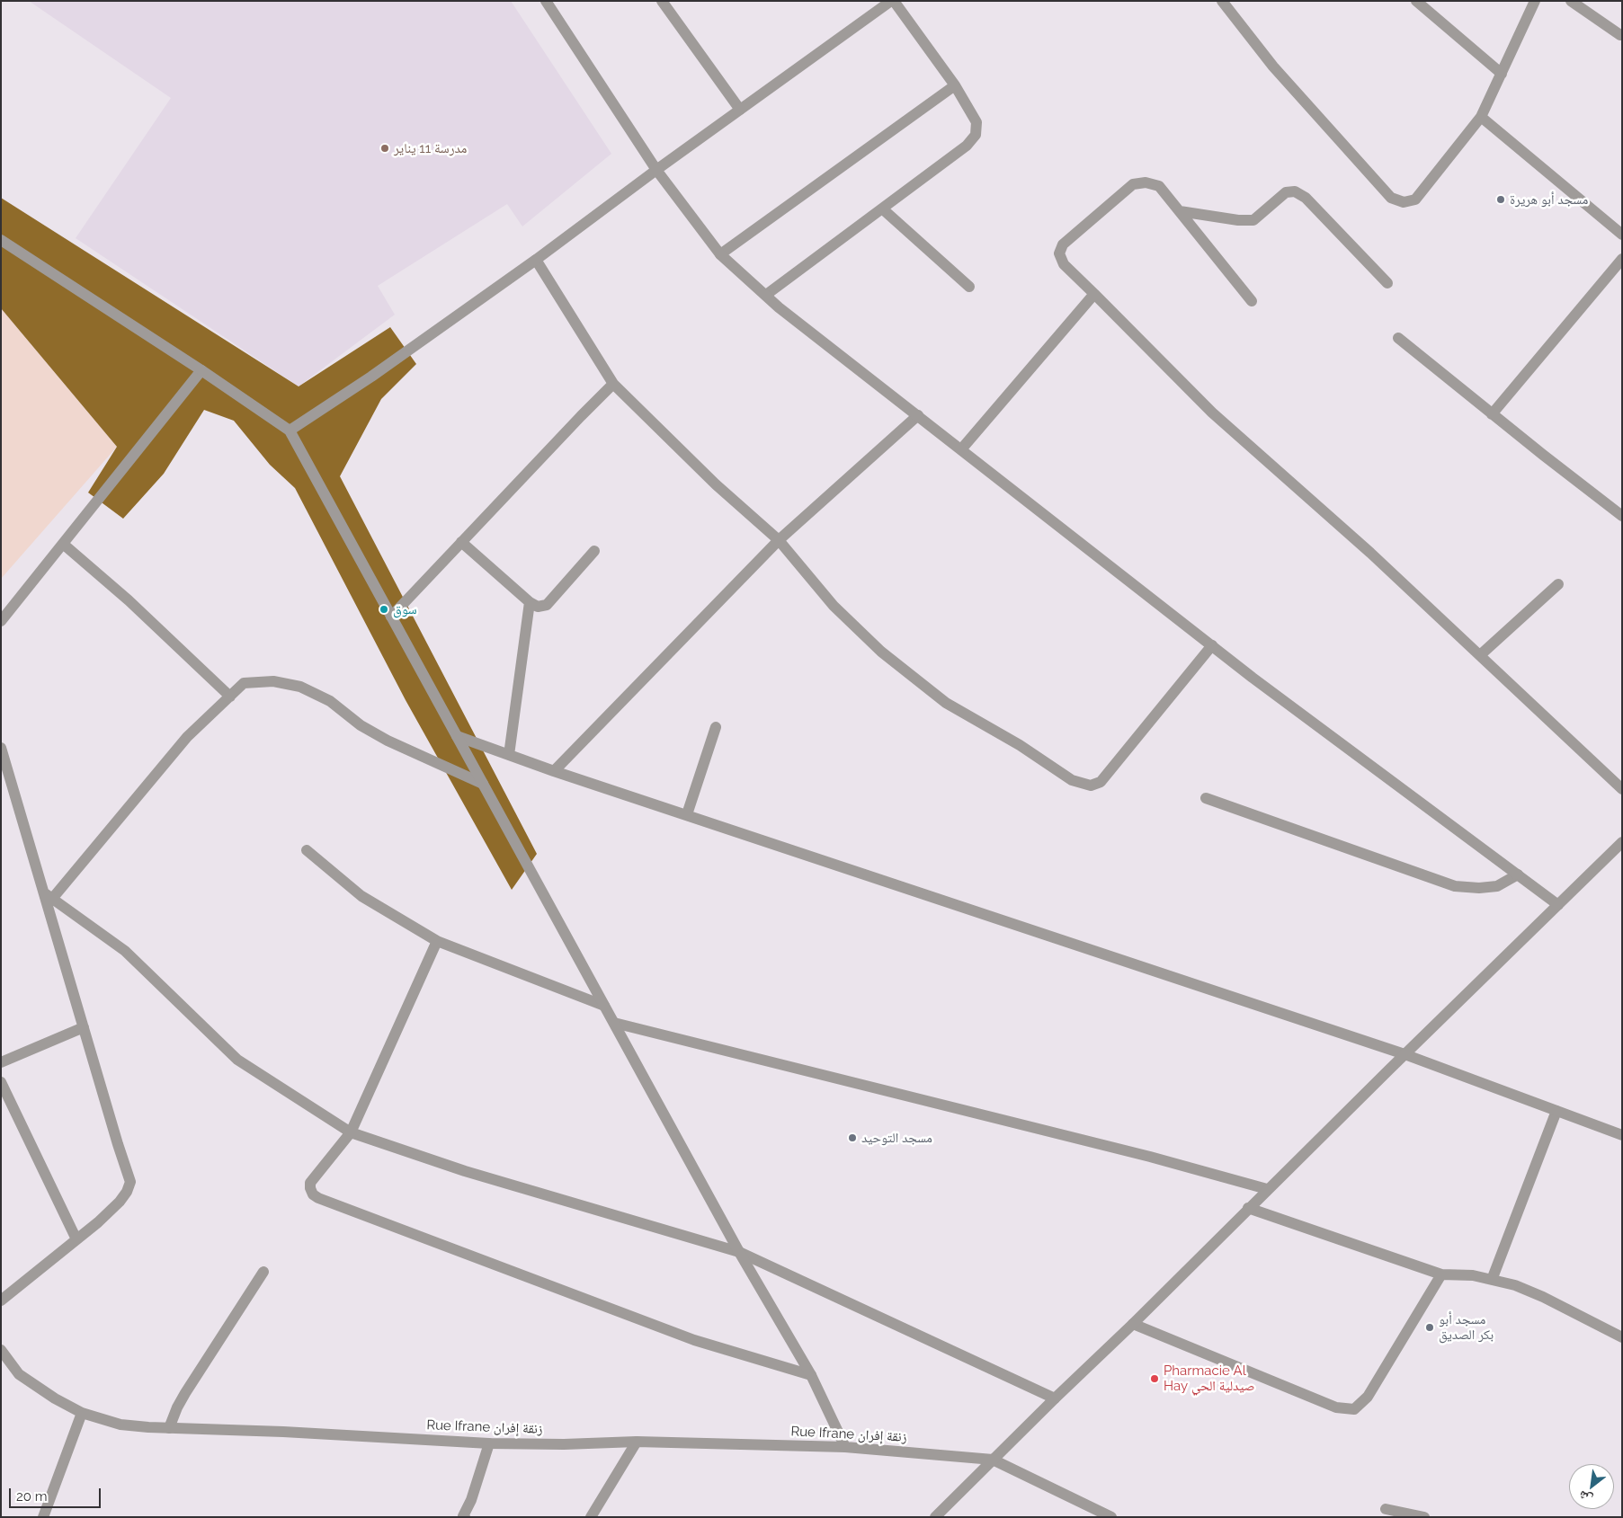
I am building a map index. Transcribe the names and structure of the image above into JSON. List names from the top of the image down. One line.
{"streets":{"street":["Rue Ifrane زنقة إفران"]},"places":["مدرسة 11 يناير","مسجد أبو هريرة","سوق","مسجد التوحيد","مسجد أبو بكر الصديق","Pharmacie Al Hay صيدلية الحي"],"scale_bar":"20 m","north":"bottom left"}
